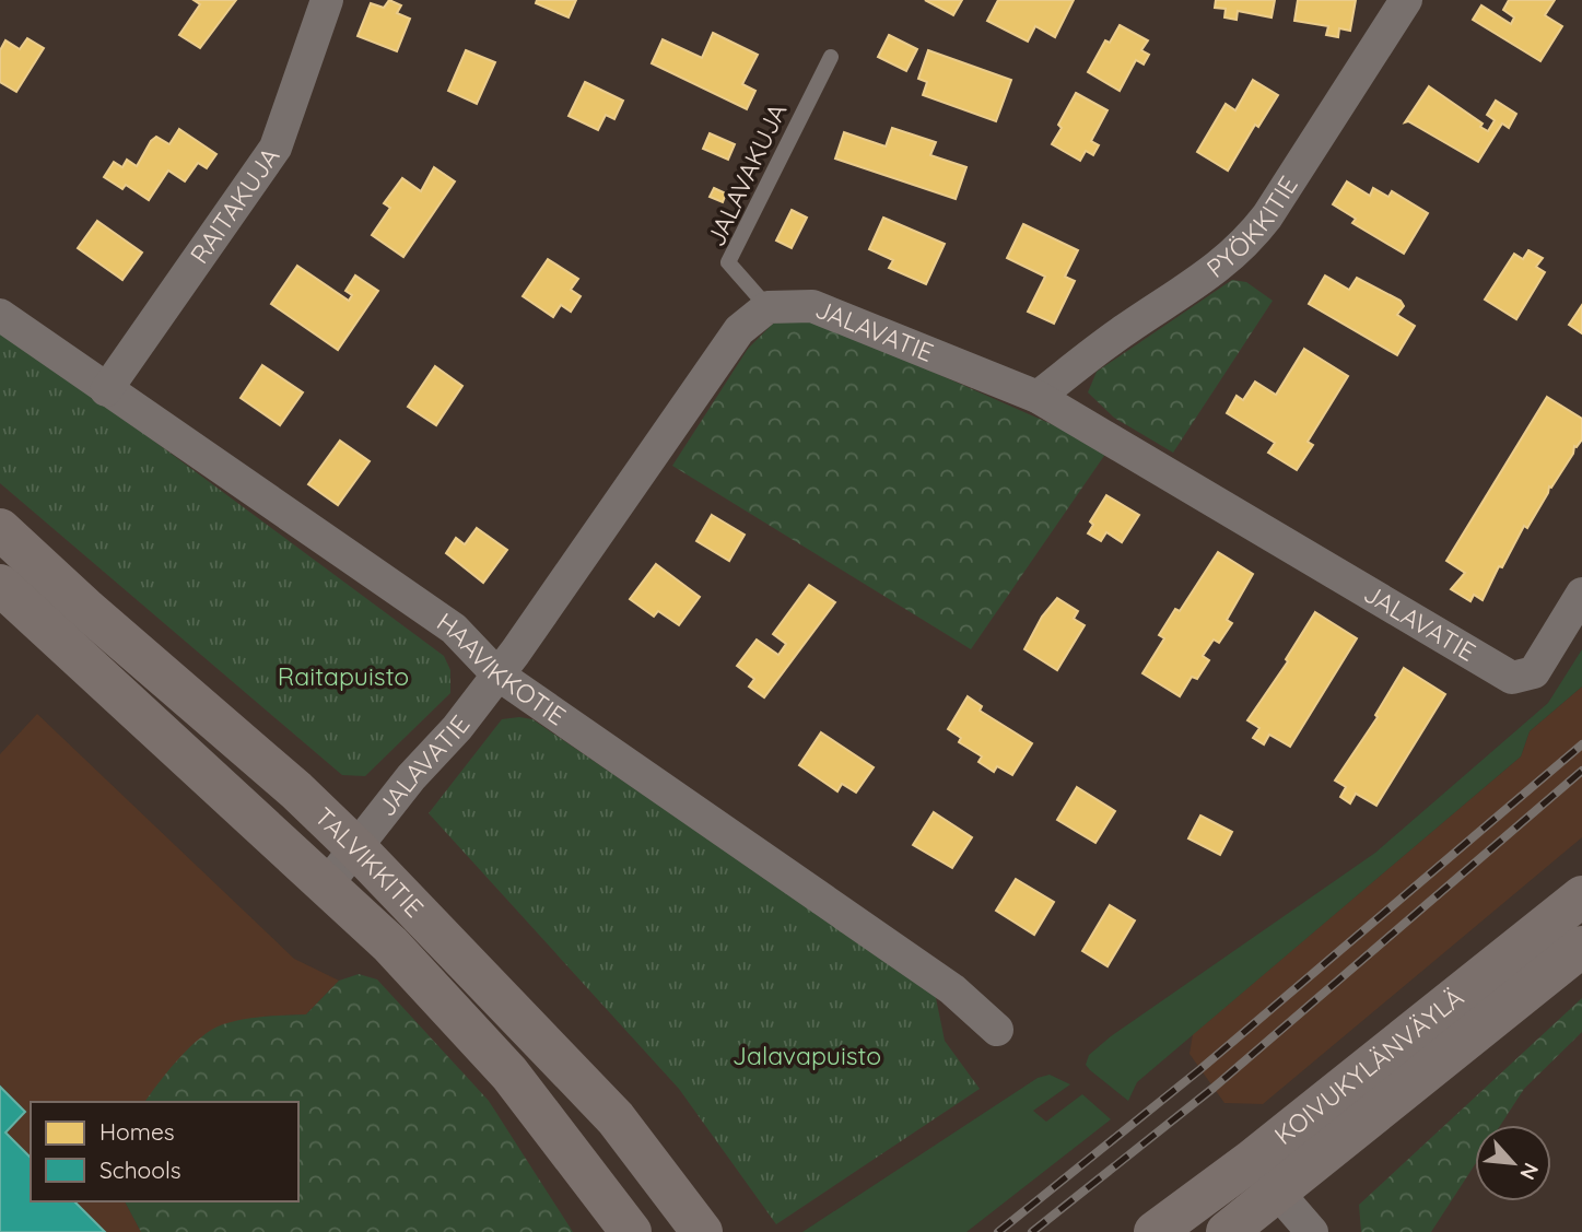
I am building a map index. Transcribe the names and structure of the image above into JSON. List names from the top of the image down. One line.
{"streets":{"main road":["TALVIKKITIE","KOIVUKYLÄNVÄYLÄ"],"street":["RAITAKUJA","PYÖKKITIE","JALAVATIE","HAAVIKKOTIE"],"lane":["JALAVAKUJA"]},"crossings":[["JALAVAKUJA","JALAVATIE"],["RAITAKUJA","HAAVIKKOTIE"],["PYÖKKITIE","JALAVATIE"],["JALAVATIE","HAAVIKKOTIE"],["JALAVATIE","TALVIKKITIE"]],"parks":["Raitapuisto","Jalavapuisto"],"legend":["Homes","Schools"],"north":"bottom right"}
